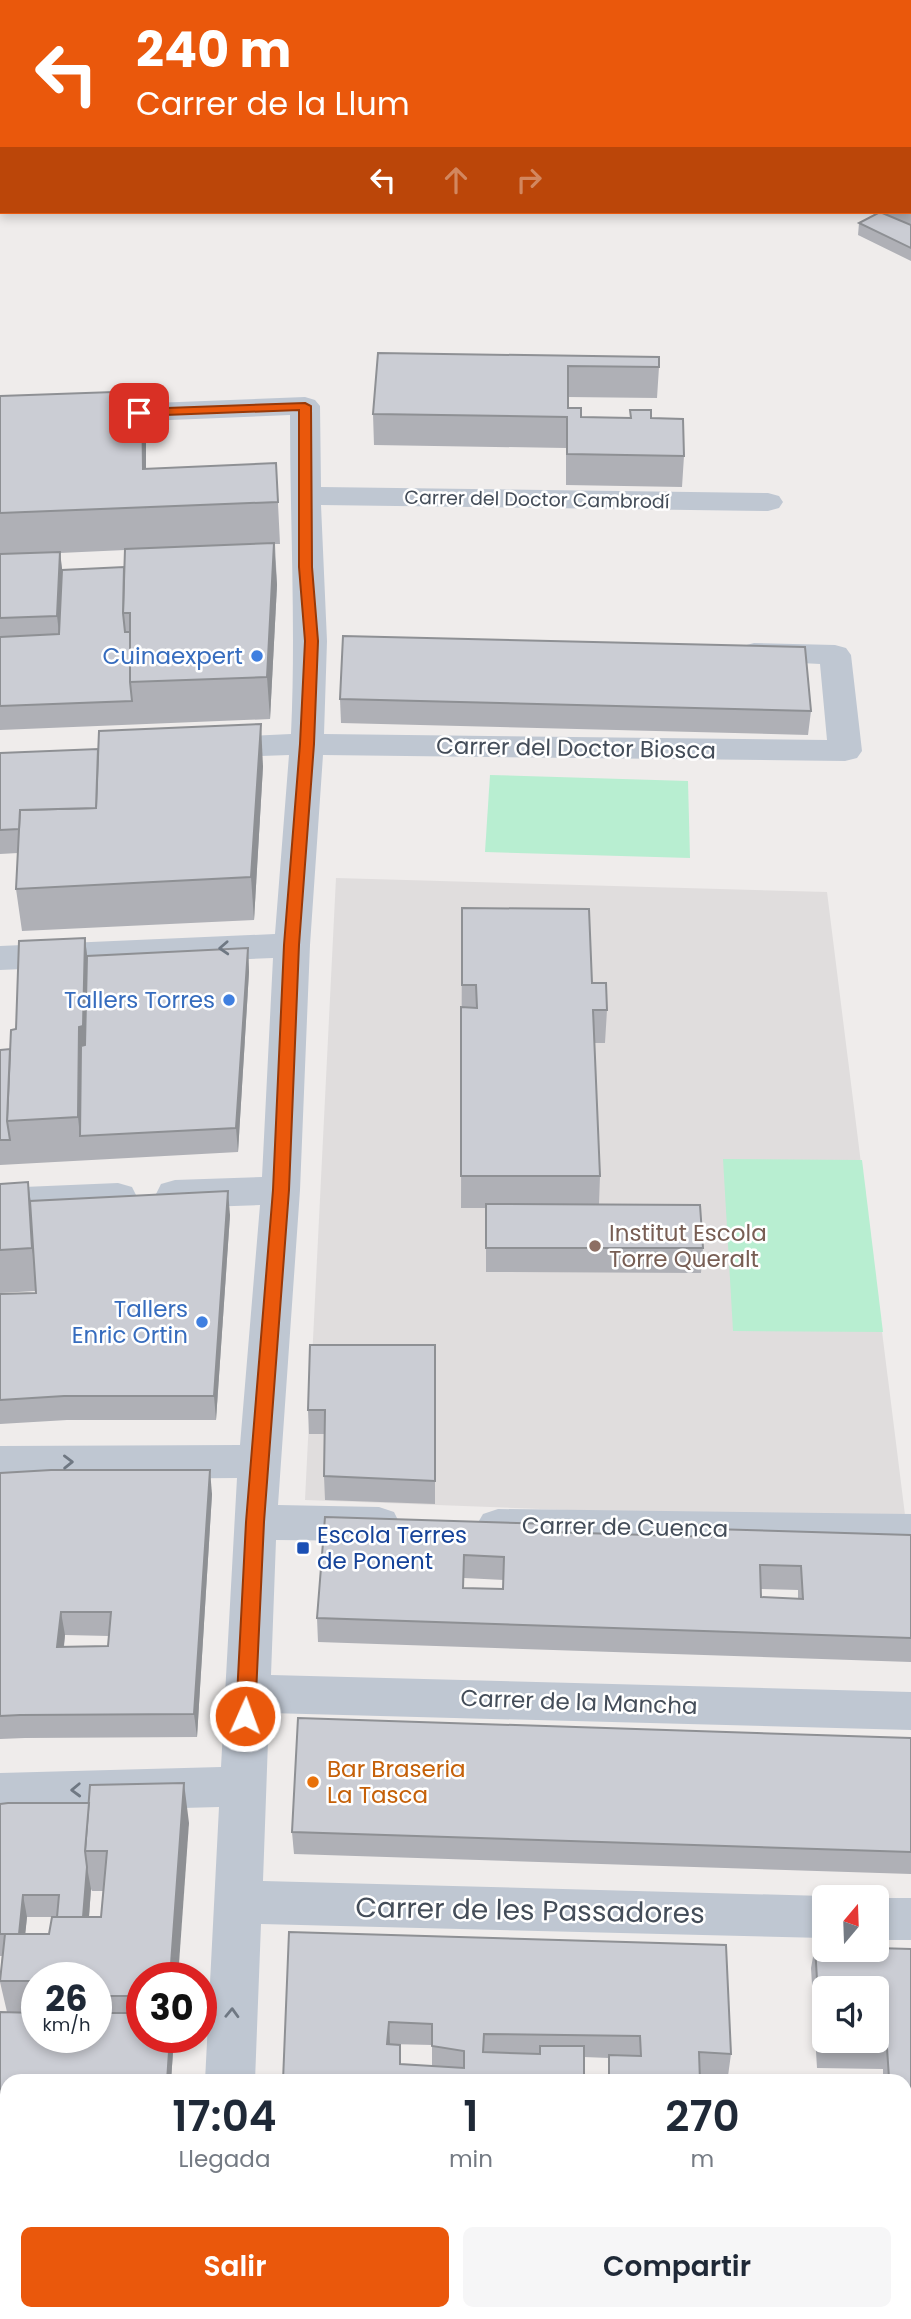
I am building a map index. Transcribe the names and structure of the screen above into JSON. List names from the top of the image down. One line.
{"streets":{"street":["Carrer del Doctor Cambrodí","Carrer del Doctor Biosca","Carrer de Cuenca","Carrer de la Mancha","Carrer de les Passadores"]},"places":{"other":["Cuinaexpert","Tallers Torres","Institut Escola Torre Queralt","Tallers Enric Ortin","Bar Braseria La Tasca"],"transit":["Escola Terres de Ponent"]},"north":"top","page":{"turn":["240 m","Carrer de la Llum"],"speed":"26 km/h","limit":"30","eta":["17:04","Llegada","1","min","270","m"],"buttons":["Salir","Compartir"]}}
